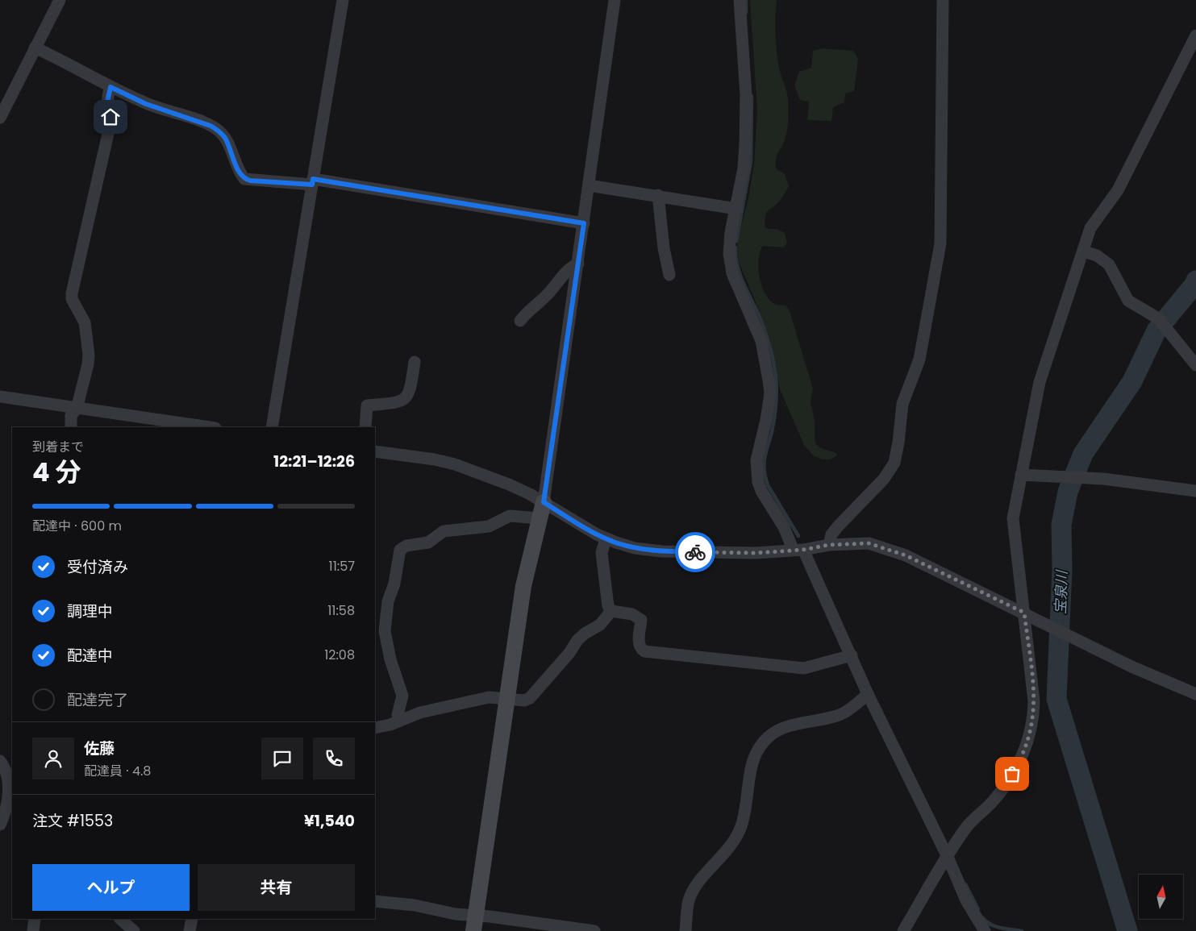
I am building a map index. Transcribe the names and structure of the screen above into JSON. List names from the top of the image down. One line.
{"water":["宝泉川"],"north":"top","page":{"heading":["4 分","到着まで","12:21–12:26"],"panel":["佐藤","配達員 · 4.8","注文 #1553","¥1,540"],"bar":"配達中 · 600 m","list":[["受付済み","11:57"],["調理中","11:58"],["配達中","12:08"],"配達完了"],"buttons":["ヘルプ","共有"]}}
